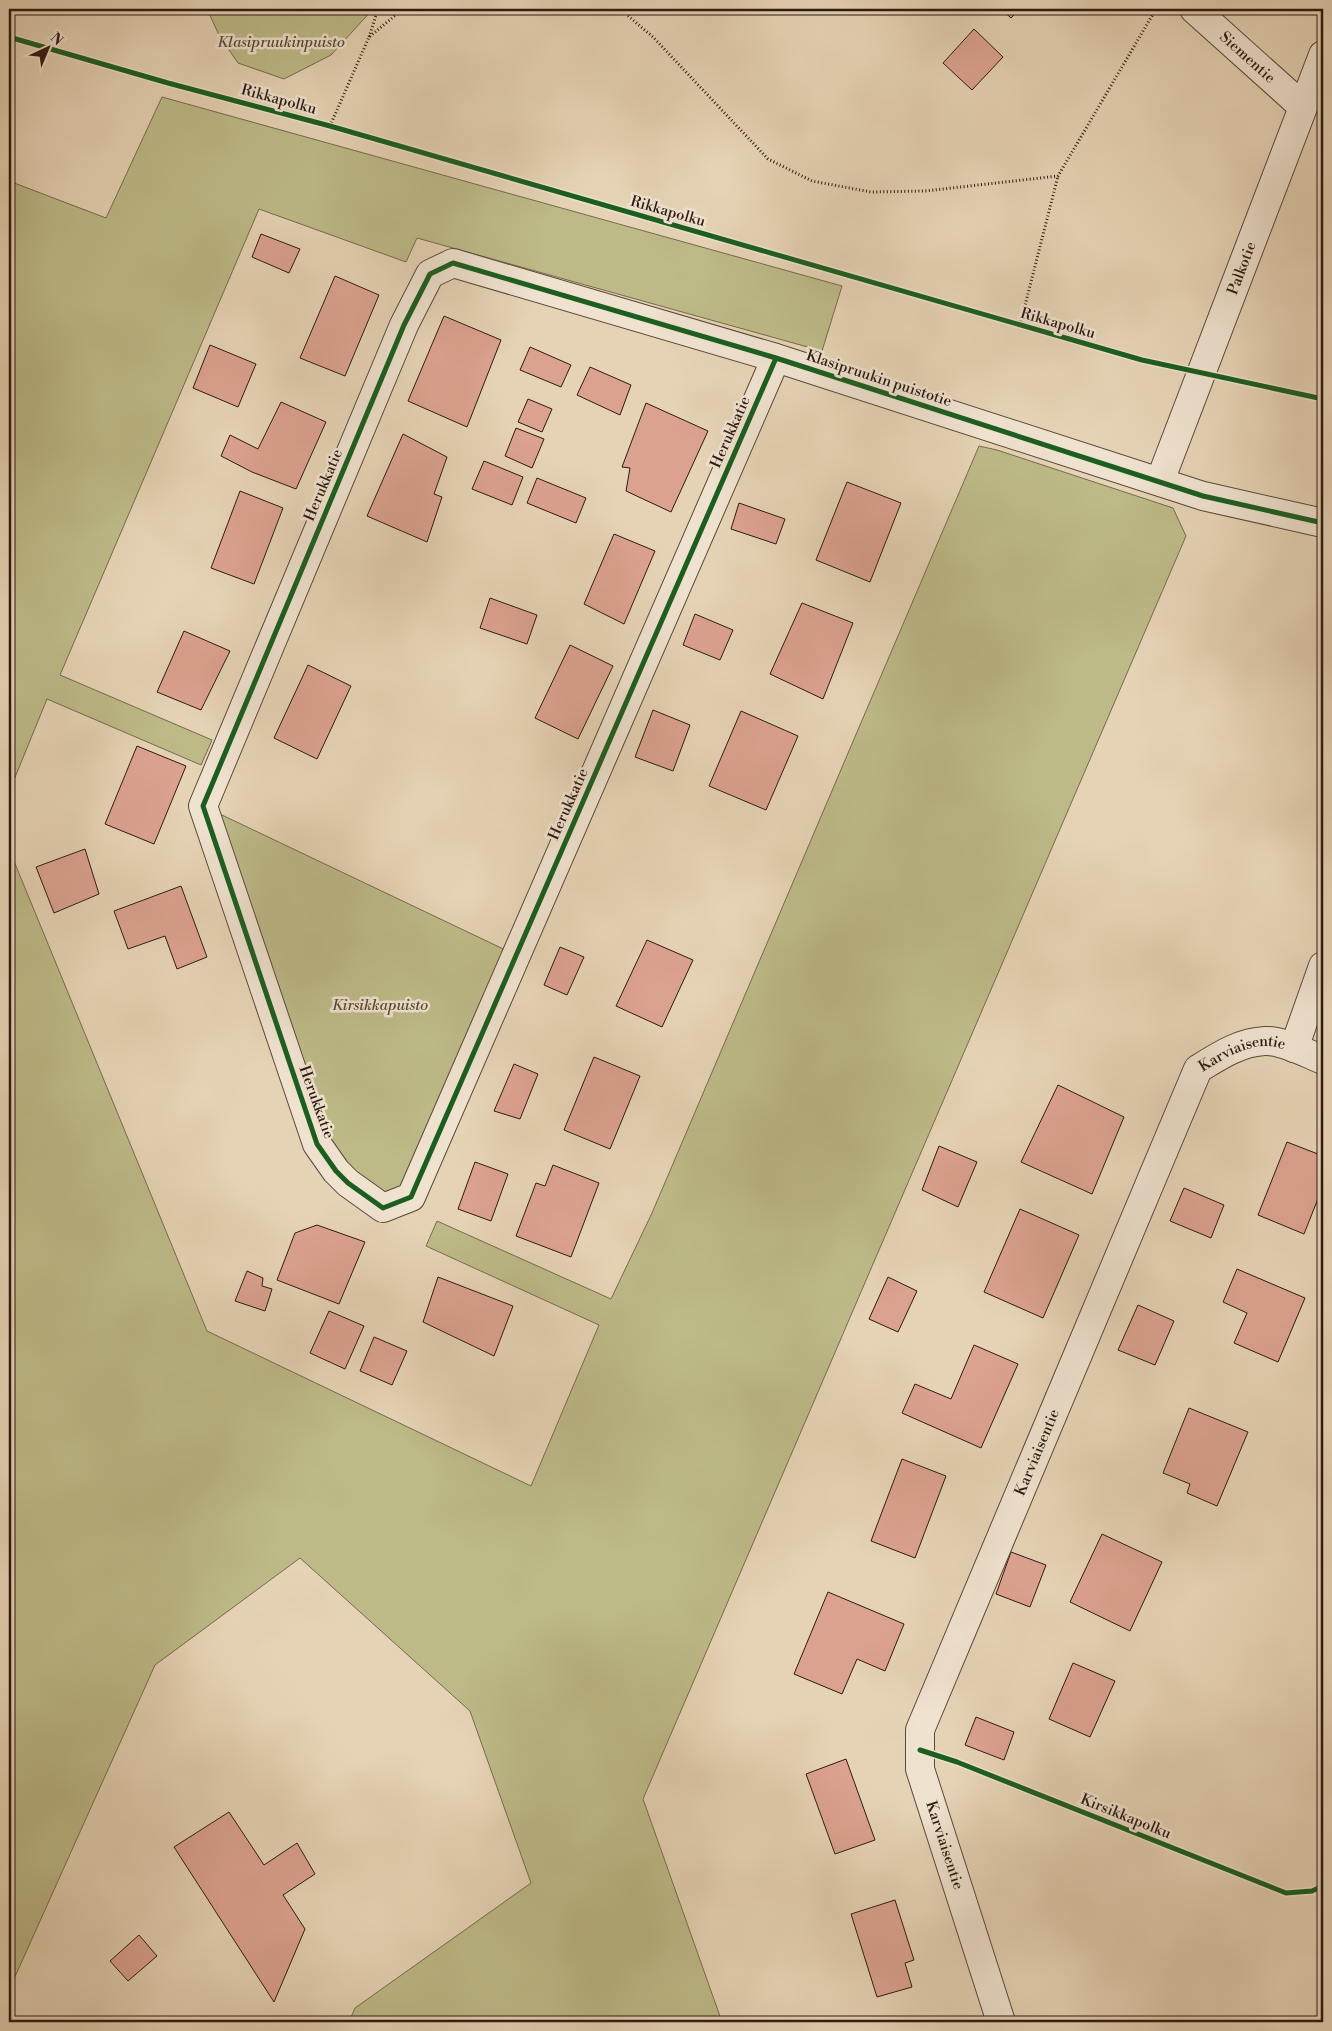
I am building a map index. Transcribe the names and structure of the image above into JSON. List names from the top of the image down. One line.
{"streets":{"street":["Siementie","Palkotie","Klasipruukin puistotie","Herukkatie","Karviaisentie"],"cycle path":["Rikkapolku","Kirsikkapolku"]},"crossings":[["Siementie","Palkotie"],["Palkotie","Klasipruukin puistotie"],["Klasipruukin puistotie","Herukkatie"]],"parks":["Klasipruukinpuisto","Kirsikkapuisto"],"north":"top right"}
